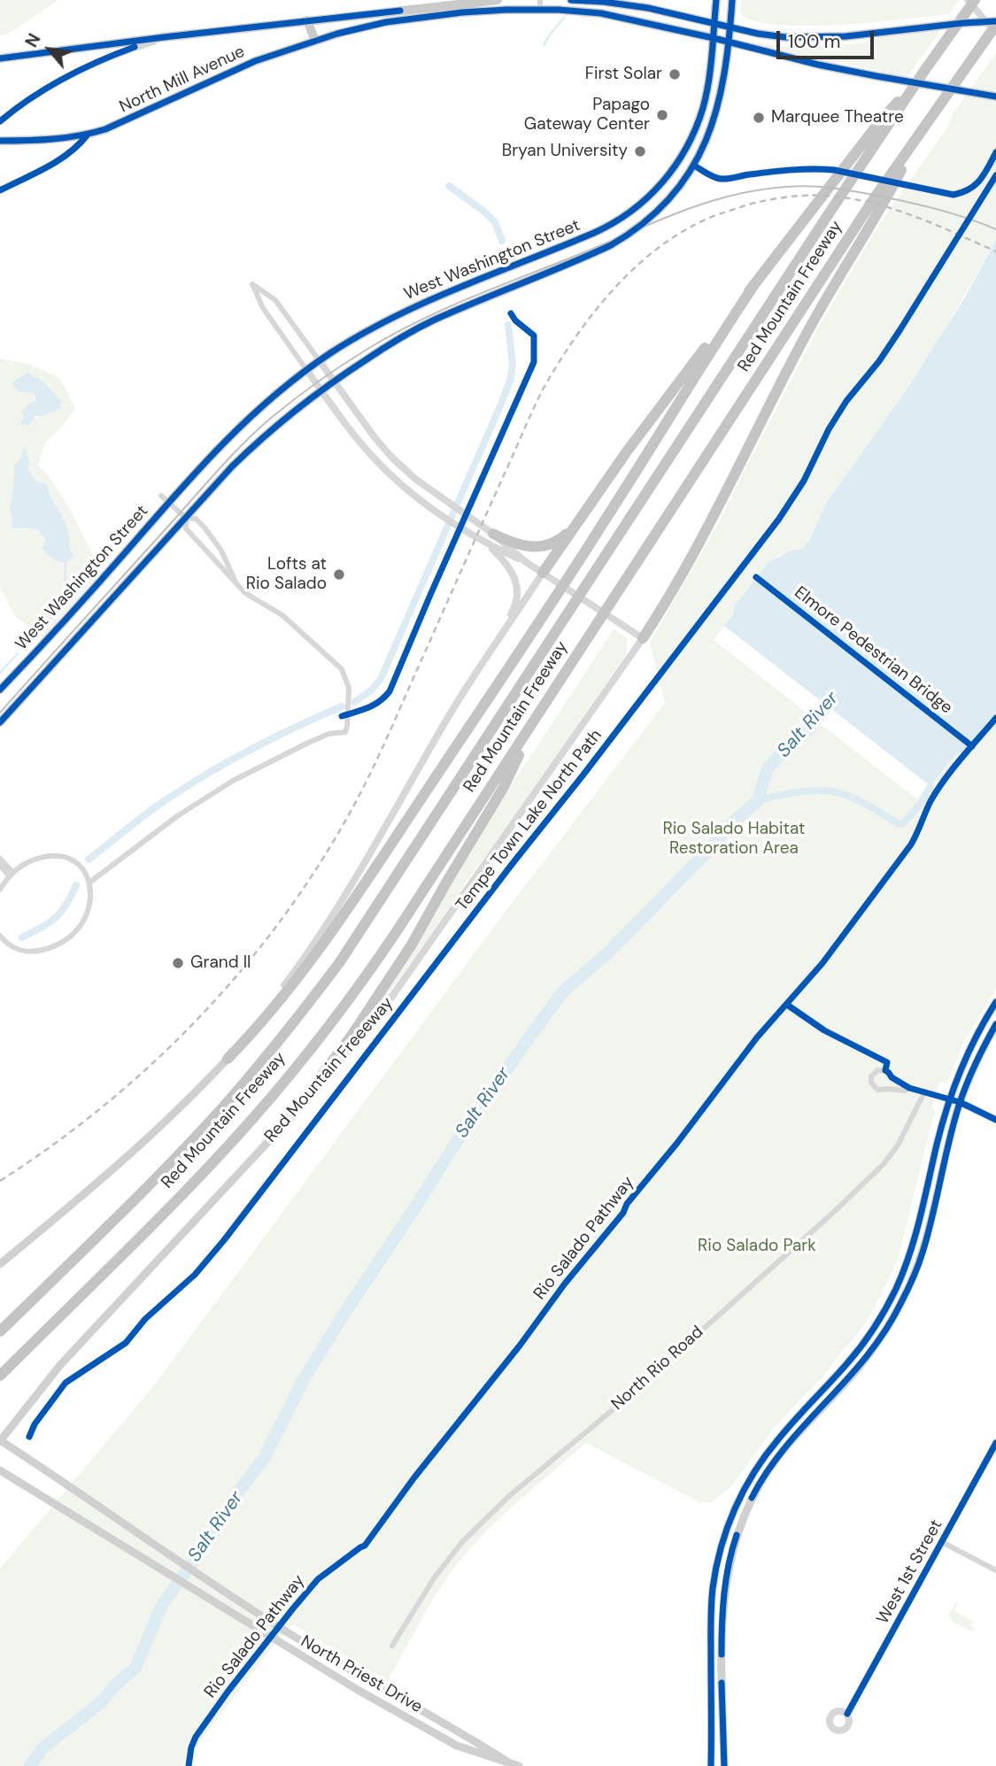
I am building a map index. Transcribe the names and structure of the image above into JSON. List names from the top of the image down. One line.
{"streets":{"highway":["Red Mountain Freeway"],"main road":["North Mill Avenue","West Washington Street","Red Mountain Freeeway","North Priest Drive"],"street":["North Rio Road","West 1st Street"],"cycle path":["Elmore Pedestrian Bridge","Tempe Town Lake North Path","Rio Salado Pathway"]},"crossings":[["North Mill Avenue","West Washington Street"],["Red Mountain Freeeway","North Priest Drive"]],"water":["Salt River"],"parks":["Rio Salado Habitat Restoration Area","Rio Salado Park"],"places":["First Solar","Papago Gateway Center","Marquee Theatre","Bryan University","Lofts at Rio Salado","Grand II"],"scale_bar":"100 m","north":"top left"}
